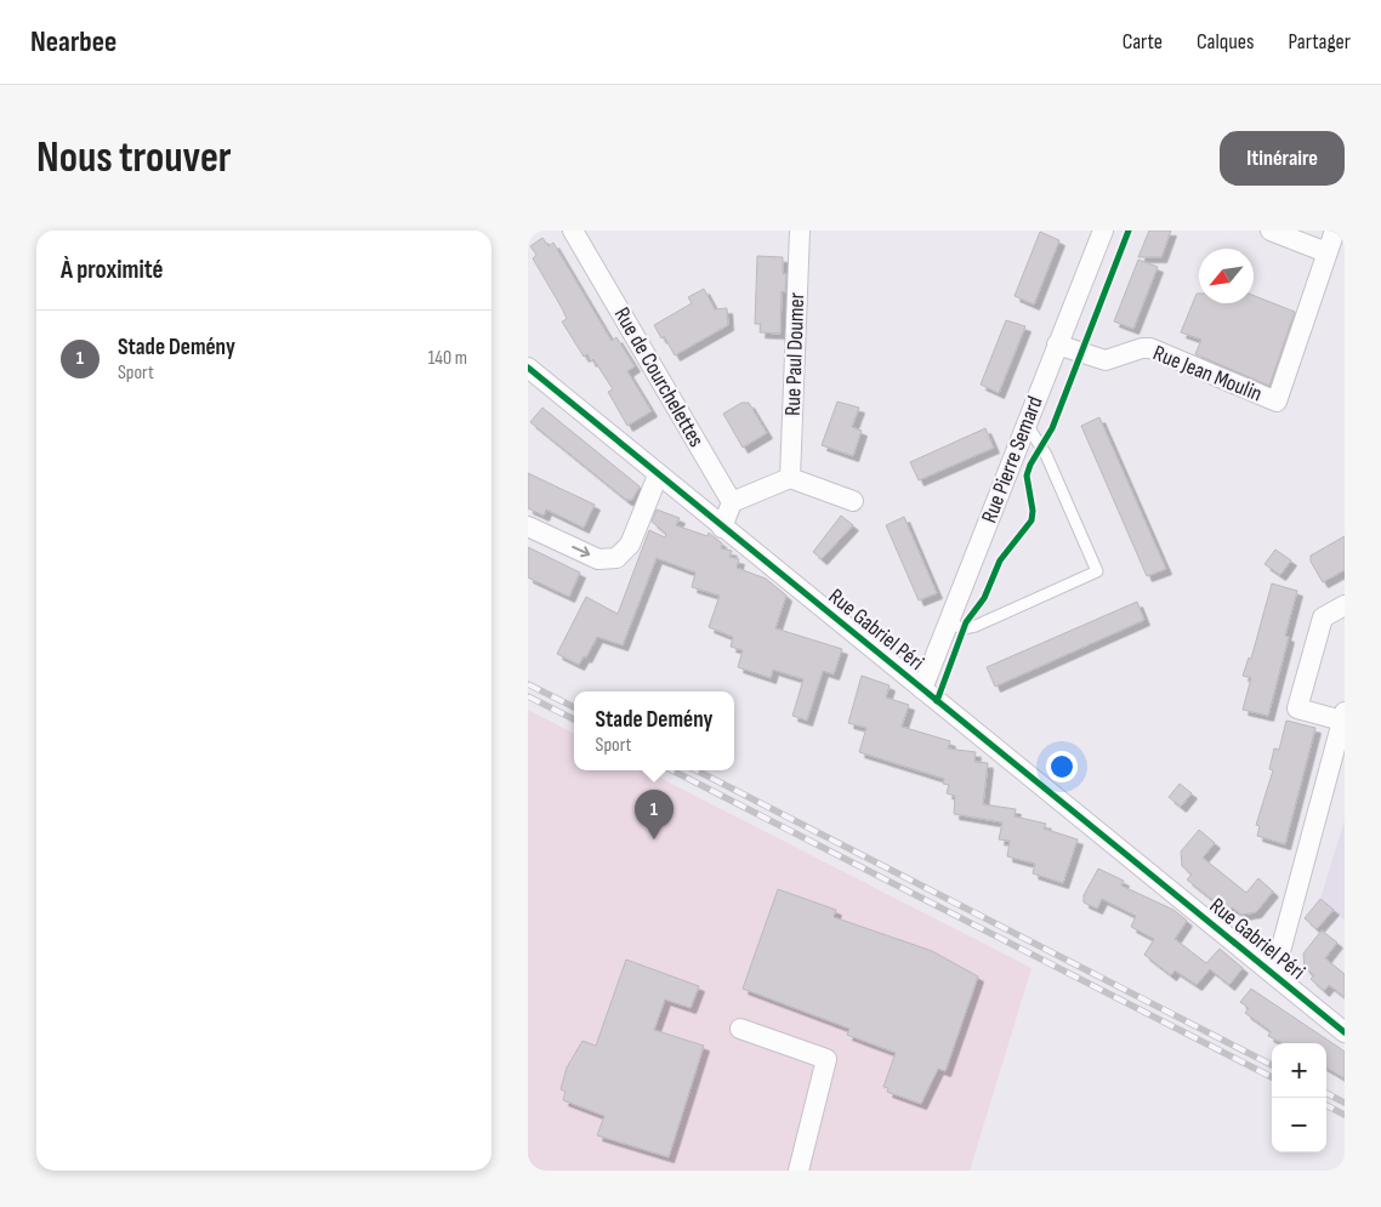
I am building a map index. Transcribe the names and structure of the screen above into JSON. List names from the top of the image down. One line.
{"streets":{"street":["Rue Paul Doumer","Rue Jean Moulin","Rue de Courchelettes","Rue Pierre Semard","Rue Gabriel Péri"]},"crossings":[["Rue Jean Moulin","Rue Pierre Semard"],["Rue Pierre Semard","Rue Gabriel Péri"]],"north":"bottom left","page":{"header":"Nearbee","nav":["Carte","Calques","Partager"],"buttons":"Itinéraire","title":"Nous trouver","heading":"À proximité","list":[{"mark":"1","name":"Stade Demény","note":"Sport","value":"140 m"}],"popup":["Stade Demény","Sport"],"pins":"1","map_buttons":["+","−"]}}
